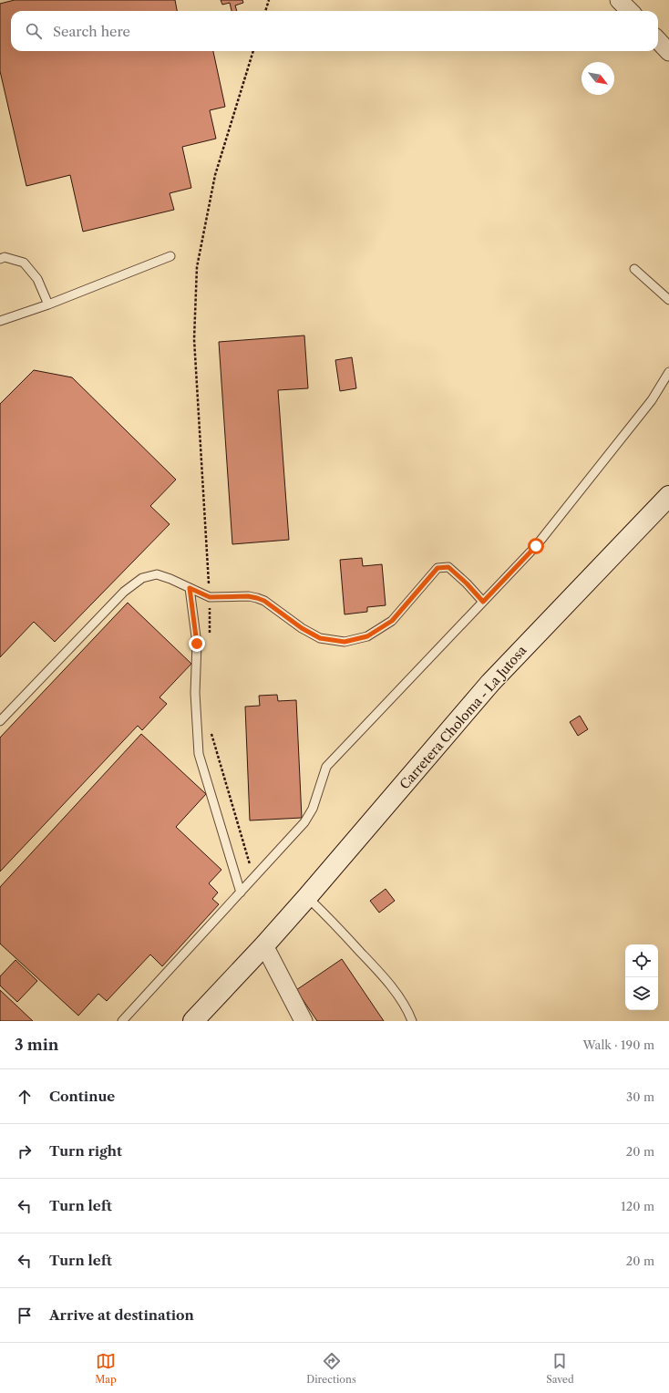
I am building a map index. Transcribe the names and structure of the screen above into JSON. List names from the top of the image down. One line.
{"streets":{"street":["Carretera Choloma - La Jutosa"]},"north":"bottom right","page":{"search":"Search here","heading":["3 min","Walk · 190 m"],"list":[["Continue","30 m"],["Turn right","20 m"],["Turn left","120 m"],["Turn left","20 m"],"Arrive at destination"],"nav":["Map","Directions","Saved"]}}
